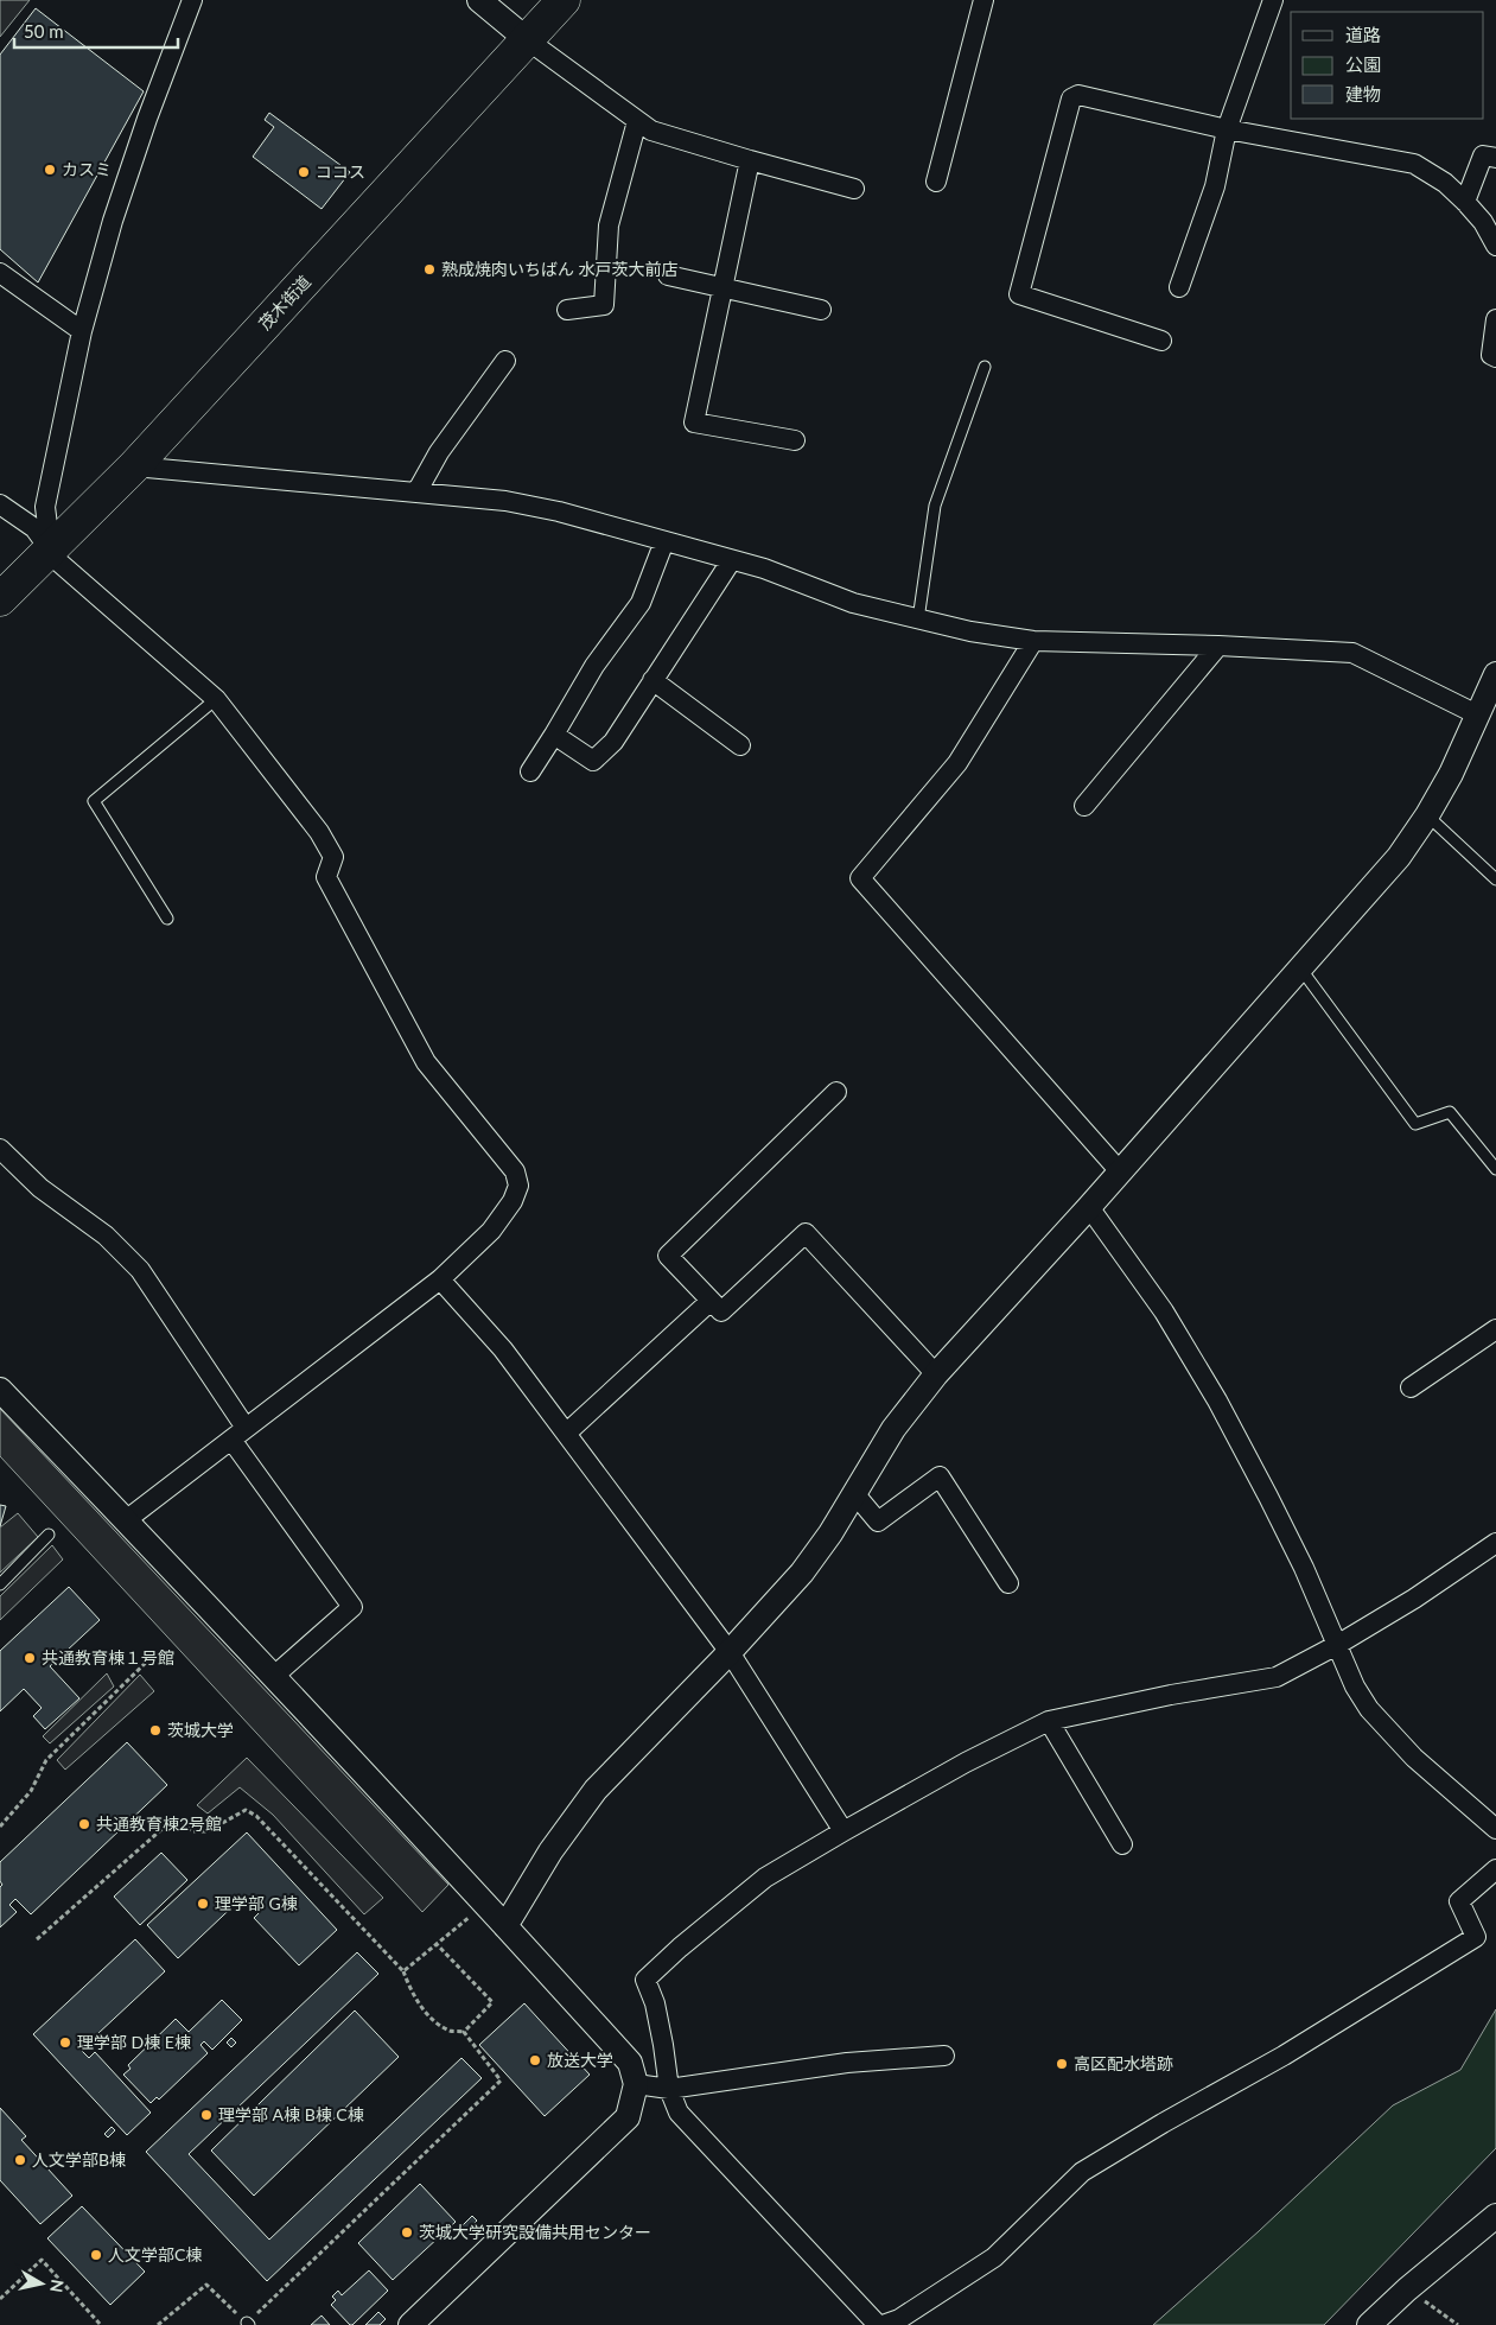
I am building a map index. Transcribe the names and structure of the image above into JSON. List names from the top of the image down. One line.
{"streets":{"highway":["茂木街道"]},"places":["カスミ","ココス","熟成焼肉いちばん 水戸茨大前店","共通教育棟１号館","茨城大学","共通教育棟2号館","理学部 G棟","理学部 D棟 E棟","放送大学","高区配水塔跡","理学部 A棟 B棟 C棟","人文学部B棟","茨城大学研究設備共用センター","人文学部C棟"],"legend":["道路","公園","建物"],"scale_bar":"50 m","north":"right"}
